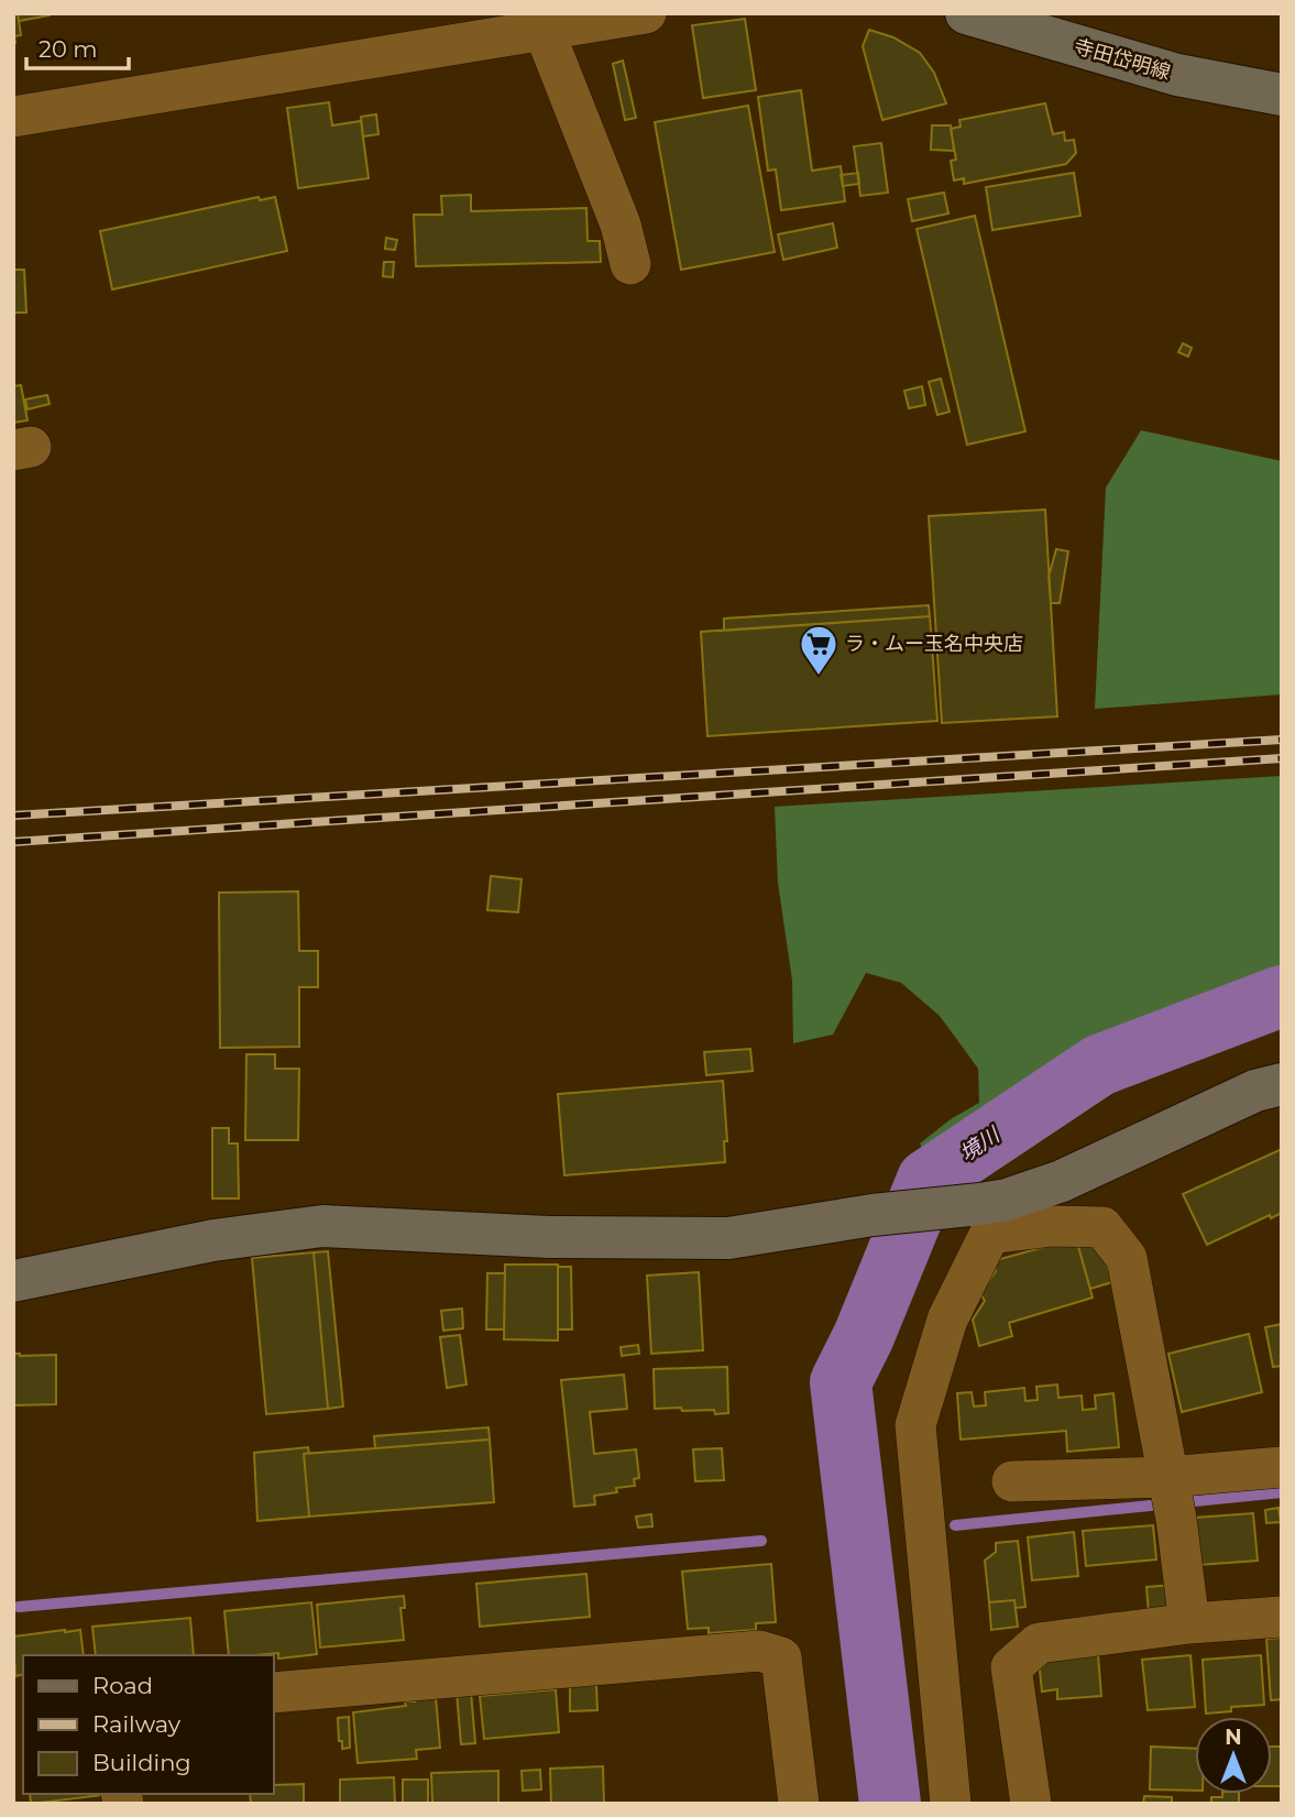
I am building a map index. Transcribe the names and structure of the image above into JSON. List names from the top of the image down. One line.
{"streets":{"street":["寺田岱明線"]},"water":["境川"],"places":{"supermarket":["ラ・ムー玉名中央店"]},"legend":["Road","Railway","Building"],"scale_bar":"20 m","north":"top"}
